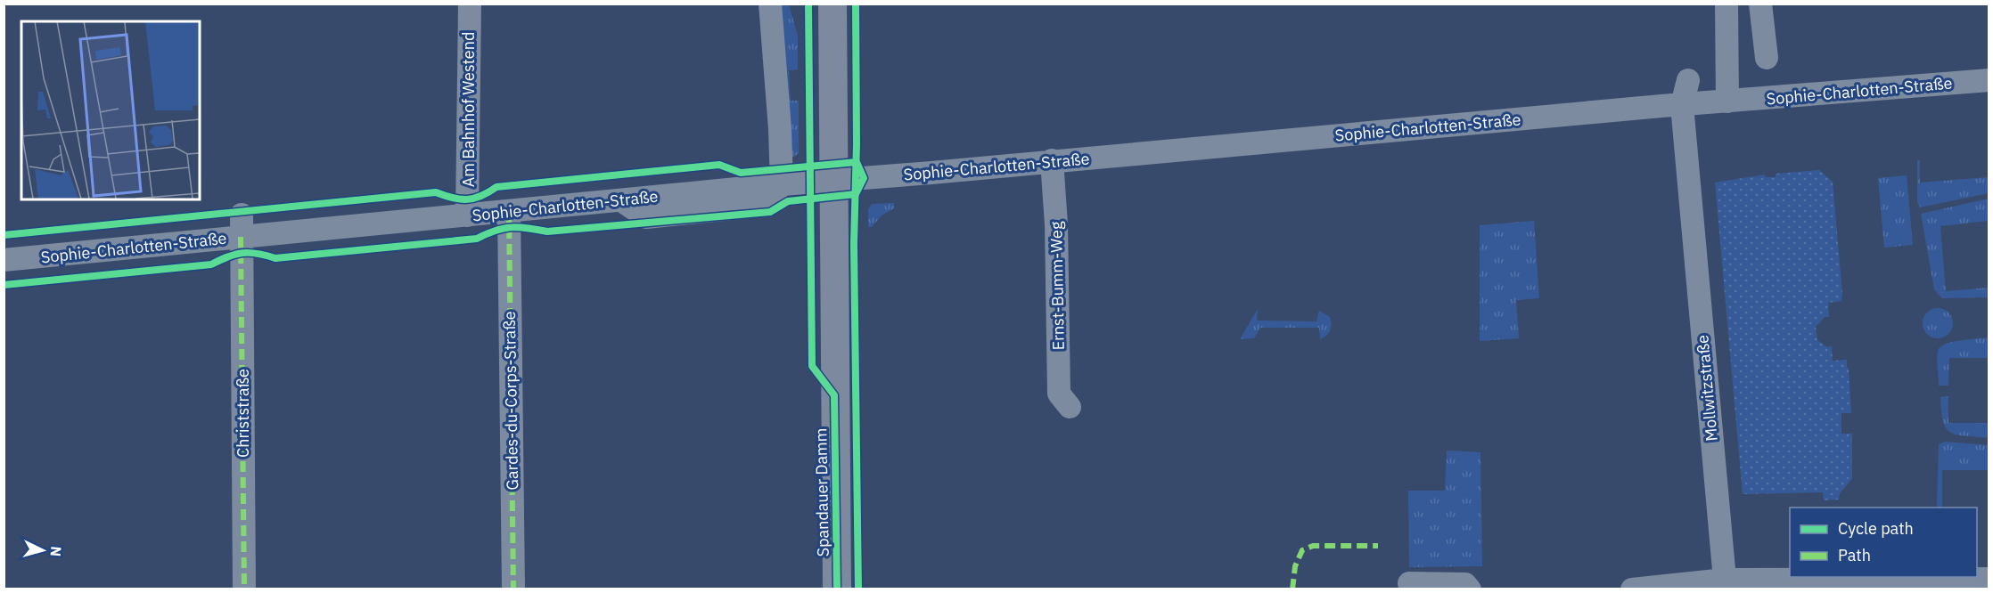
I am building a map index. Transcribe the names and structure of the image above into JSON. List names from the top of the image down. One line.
{"streets":{"main road":["Spandauer Damm"],"street":["Sophie-Charlotten-Straße","Am Bahnhof Westend","Ernst-Bumm-Weg","Mollwitzstraße","Gardes-du-Corps-Straße","Christstraße"]},"crossings":[["Sophie-Charlotten-Straße","Am Bahnhof Westend"],["Sophie-Charlotten-Straße","Ernst-Bumm-Weg"],["Sophie-Charlotten-Straße","Mollwitzstraße"],["Sophie-Charlotten-Straße","Gardes-du-Corps-Straße"],["Sophie-Charlotten-Straße","Christstraße"],["Sophie-Charlotten-Straße","Spandauer Damm"]],"legend":["Cycle path","Path"],"north":"right"}
